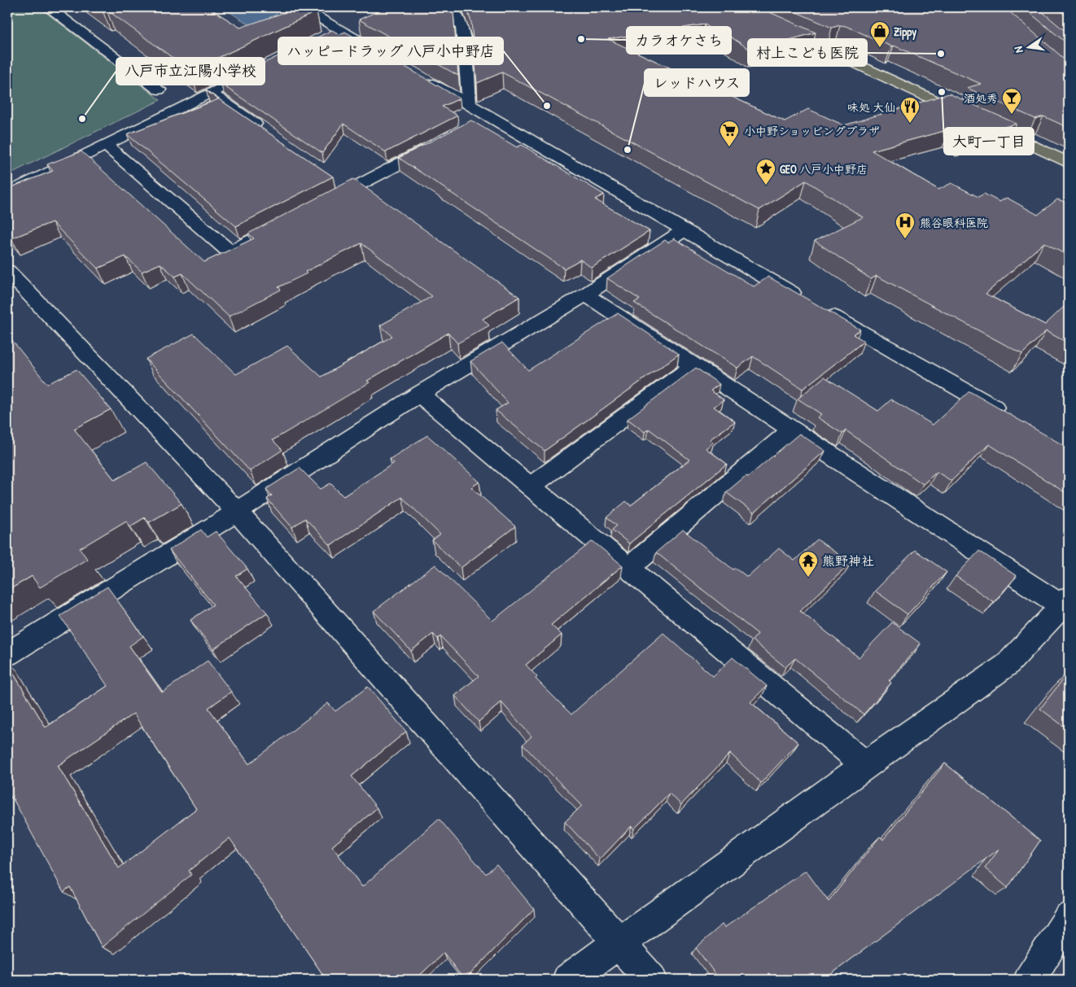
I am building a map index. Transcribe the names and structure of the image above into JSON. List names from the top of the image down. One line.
{"places":{"other":["カラオケさち","村上こども医院","大町一丁目","ハッピードラッグ 八戸小中野店","八戸市立江陽小学校","レッドハウス"],"shop":["Zippy"],"bar":["酒処秀"],"restaurant":["味処 大仙"],"supermarket":["小中野ショッピングプラザ"],"place":["GEO 八戸小中野店"],"hospital":["熊谷眼科医院"],"temple":["熊野神社"]},"north":"left"}
